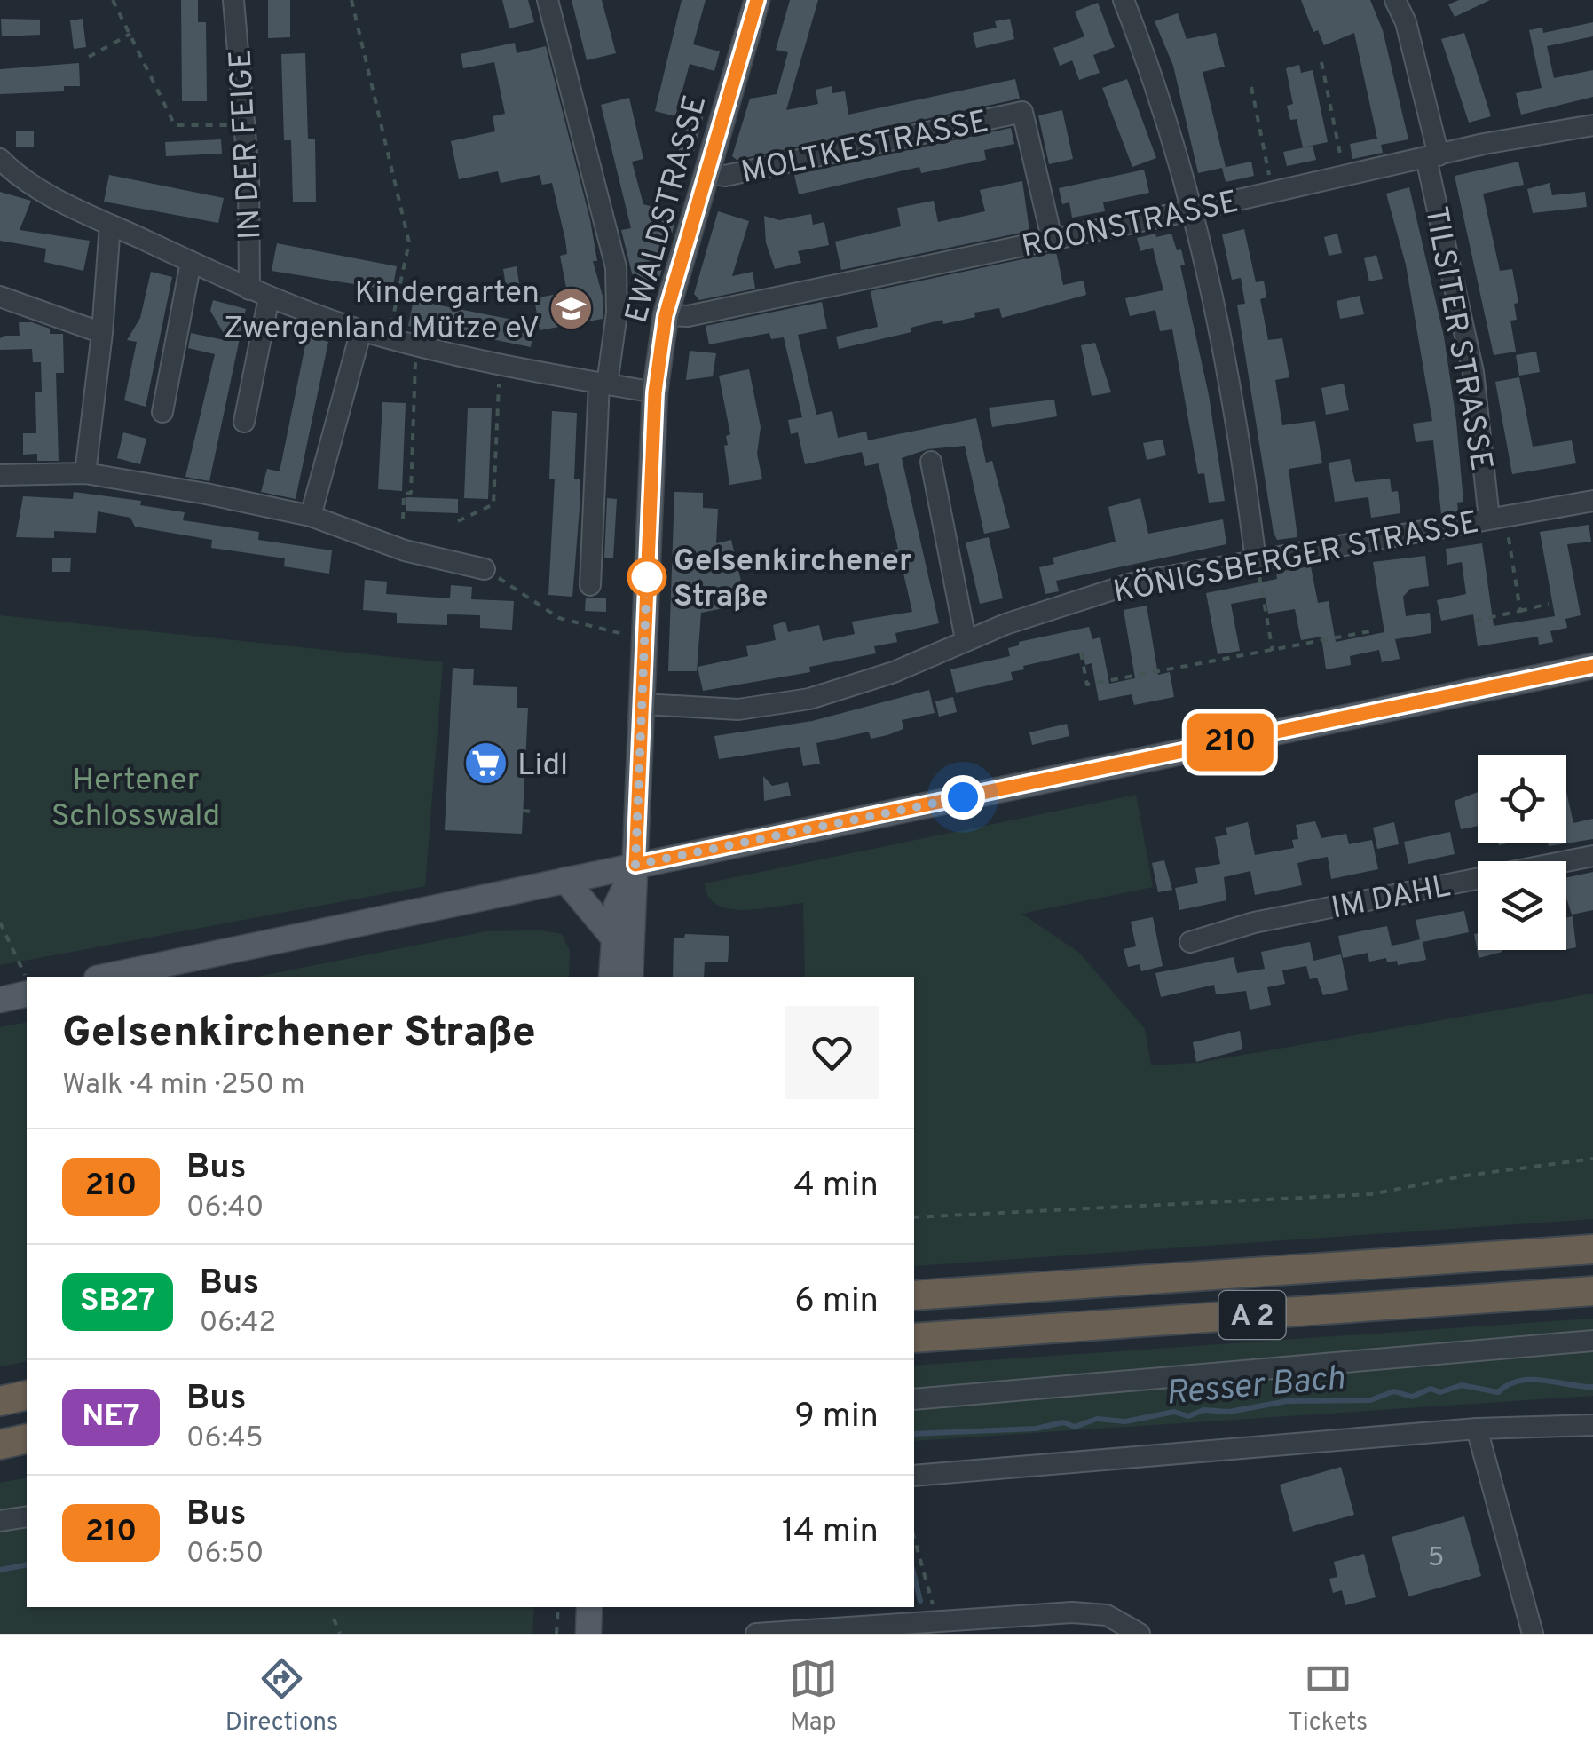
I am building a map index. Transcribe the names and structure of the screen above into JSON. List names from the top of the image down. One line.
{"streets":{"highway":["A 2"],"main road":["EWALDSTRASSE"],"street":["IN DER FEIGE","MOLTKESTRASSE","ROONSTRASSE","TILSITER STRASSE","KÖNIGSBERGER STRASSE","IM DAHL"]},"crossings":[["MOLTKESTRASSE","EWALDSTRASSE"],["MOLTKESTRASSE","ROONSTRASSE"],["EWALDSTRASSE","ROONSTRASSE"],["EWALDSTRASSE","KÖNIGSBERGER STRASSE"],["ROONSTRASSE","TILSITER STRASSE"],["TILSITER STRASSE","KÖNIGSBERGER STRASSE"]],"water":["Resser Bach"],"parks":["Hertener Schlosswald"],"places":{"school or university":["Kindergarten Zwergenland Mütze eV"],"other":["Gelsenkirchener Straße"],"supermarket":["Lidl"]},"lines":["bus line 210"],"house_numbers":["5"],"page":{"on_map":"210","heading":["Gelsenkirchener Straße","Walk · 4 min · 250 m"],"list":[{"mark":"210","name":"Bus","note":"06:40","value":"4 min"},{"mark":"SB27","name":"Bus","note":"06:42","value":"6 min"},{"mark":"NE7","name":"Bus","note":"06:45","value":"9 min"},{"mark":"210","name":"Bus","note":"06:50","value":"14 min"}],"tabs":["Directions","Map","Tickets"]}}
